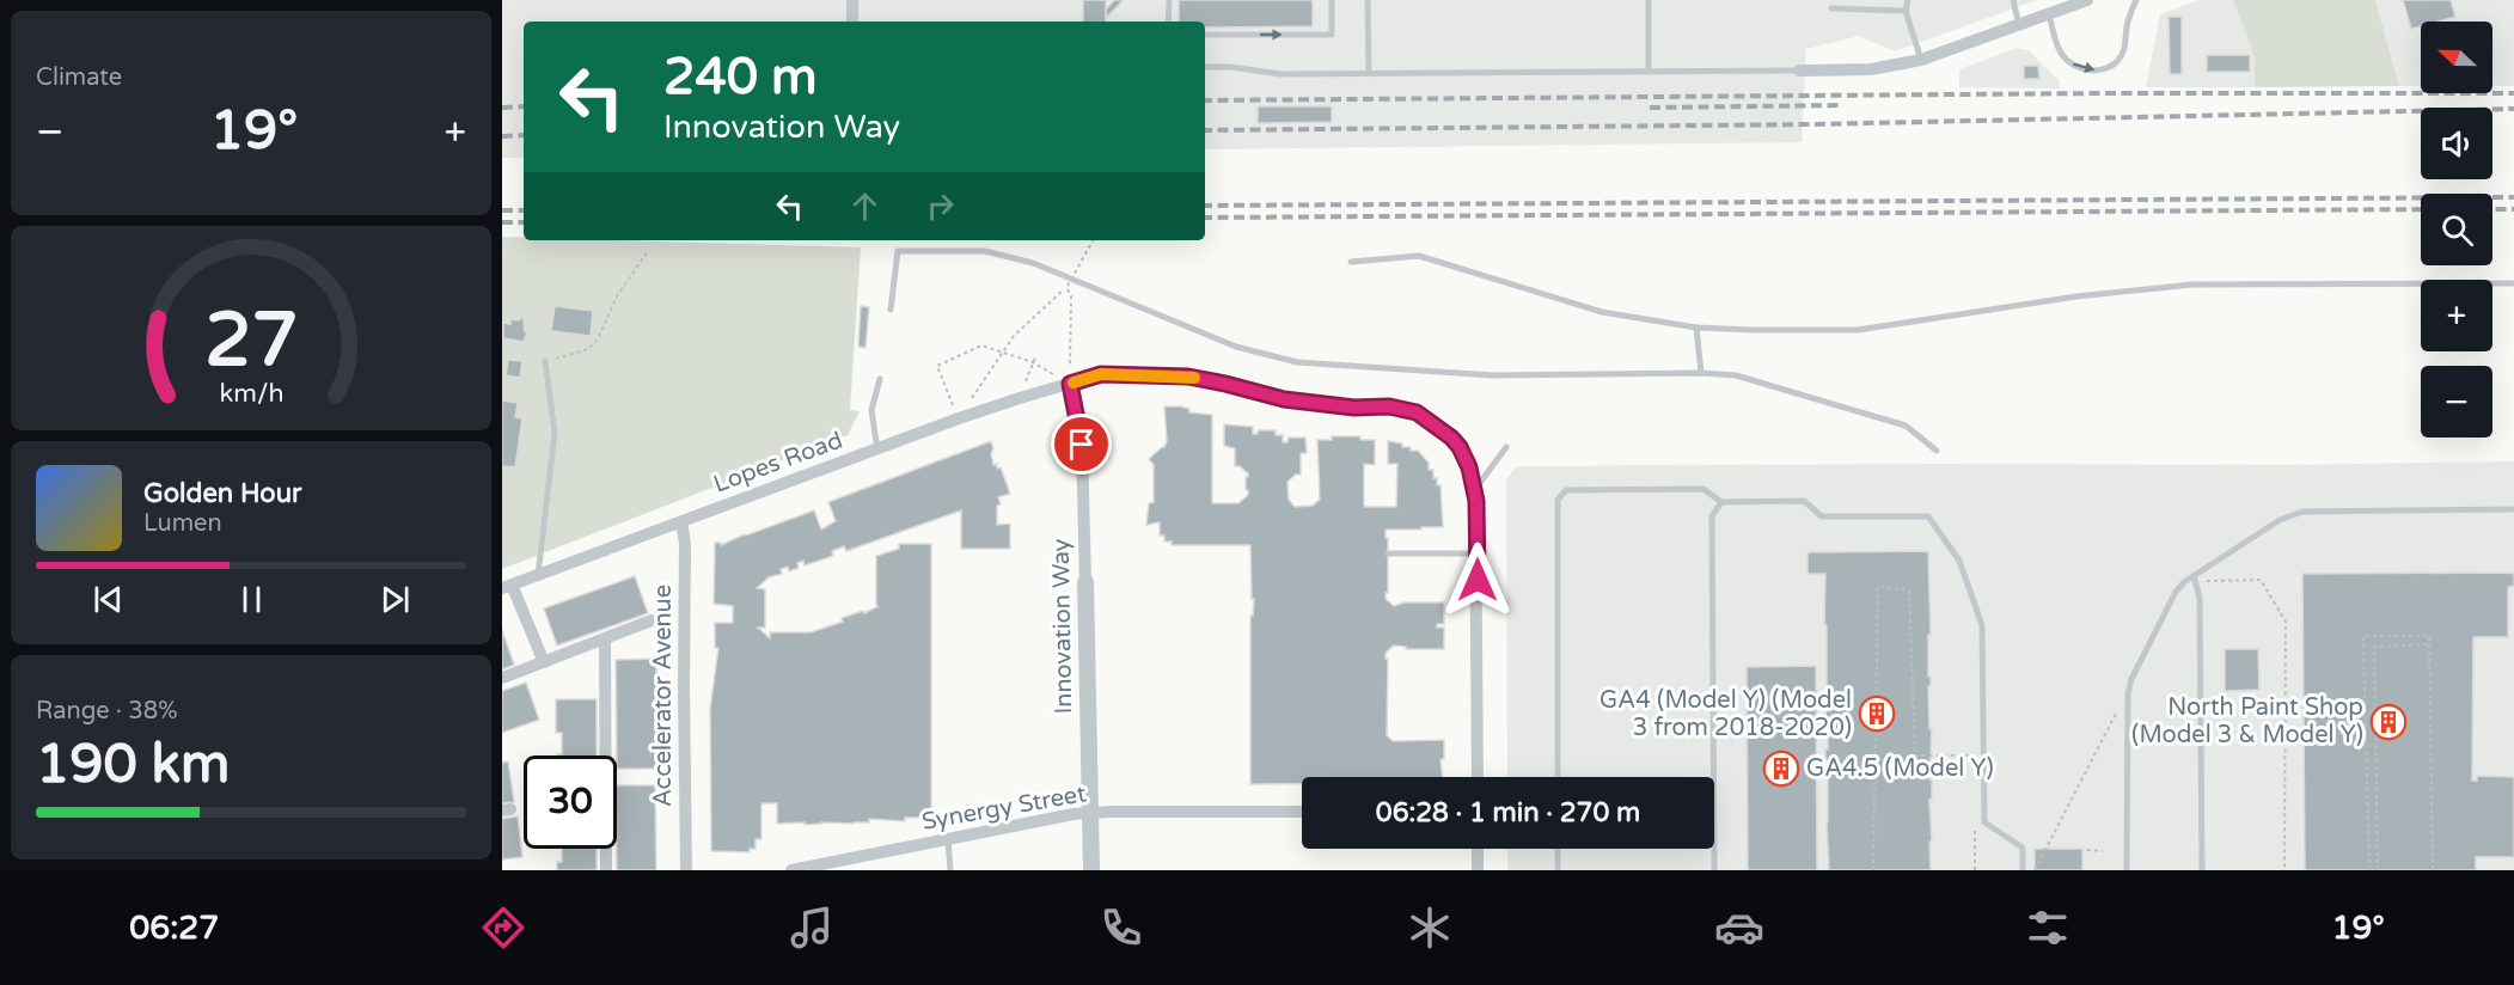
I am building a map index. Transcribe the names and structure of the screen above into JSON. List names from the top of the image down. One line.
{"streets":{"street":["Lopes Road","Innovation Way","Accelerator Avenue","Synergy Street"]},"crossings":[["Lopes Road","Innovation Way"],["Lopes Road","Accelerator Avenue"],["Innovation Way","Synergy Street"]],"places":{"building":["GA4 (Model Y) (Model 3 from 2018-2020)","North Paint Shop (Model 3 & Model Y)","GA4.5 (Model Y)"]},"north":"left","page":{"tile":["Climate",["Range · 38%","190 km"]],"map_buttons":["+","−"],"turn":["240 m","Innovation Way"],"heat":["−","19°","+"],"song":["Golden Hour","Lumen"],"limit":"30","trip":"06:28 · 1 min · 270 m","tabs":["06:27","19°"],"gauge":["27","km/h"]}}
